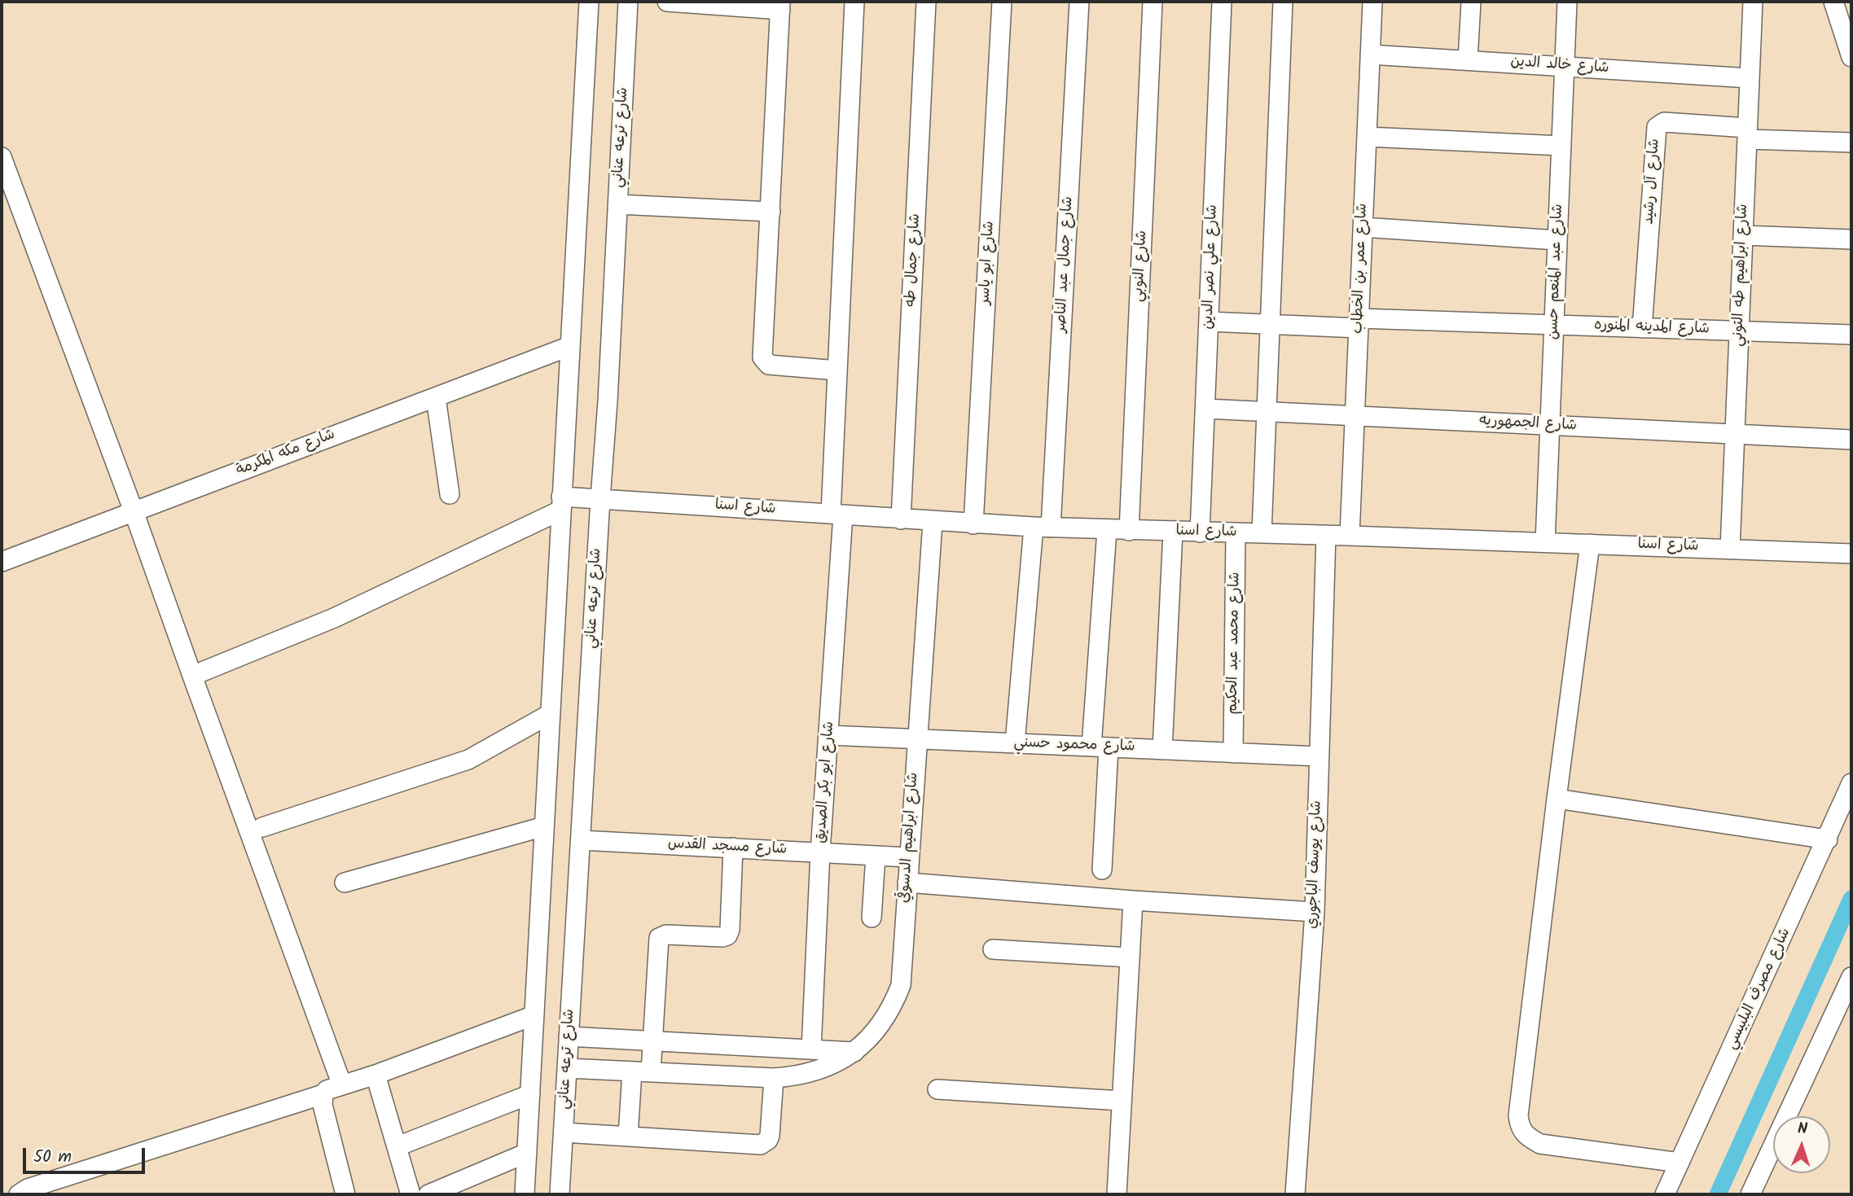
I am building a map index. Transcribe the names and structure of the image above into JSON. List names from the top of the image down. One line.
{"streets":{"street":["شارع خالد الدين","شارع ترعه عناني","شارع آل رشيد","شارع جمال طه","شارع ابو ياسر","شارع جمال عبد الناصر","شارع النوبي","شارع علي نصر الدين","شارع عمر بن الخطاب","شارع عبد المنعم حسن","شارع ابراهيم طه التوني","شارع المدينه المنوره","شارع الجمهوريه","شارع مكه المكرمة","شارع اسنا","شارع محمد عبد الحكيم","شارع محمود حسني","شارع ابو بكر الصديق","شارع ابراهيم الدسوقي","شارع مسجد القدس","شارع يوسف الباجوري","شارع مصرف البلبيسي"]},"crossings":[["شارع خالد الدين","شارع عمر بن الخطاب"],["شارع خالد الدين","شارع عبد المنعم حسن"],["شارع خالد الدين","شارع ابراهيم طه التوني"],["شارع ترعه عناني","شارع اسنا"],["شارع ترعه عناني","شارع ابراهيم الدسوقي"],["شارع ترعه عناني","شارع مسجد القدس"],["شارع آل رشيد","شارع ابراهيم طه التوني"],["شارع آل رشيد","شارع المدينه المنوره"],["شارع جمال طه","شارع اسنا"],["شارع ابو ياسر","شارع اسنا"],["شارع جمال عبد الناصر","شارع اسنا"],["شارع جمال عبد الناصر","شارع محمود حسني"],["شارع النوبي","شارع اسنا"],["شارع علي نصر الدين","شارع المدينه المنوره"],["شارع علي نصر الدين","شارع الجمهوريه"],["شارع علي نصر الدين","شارع اسنا"],["شارع عمر بن الخطاب","شارع المدينه المنوره"],["شارع عمر بن الخطاب","شارع الجمهوريه"],["شارع عمر بن الخطاب","شارع اسنا"],["شارع عبد المنعم حسن","شارع المدينه المنوره"],["شارع عبد المنعم حسن","شارع الجمهوريه"],["شارع عبد المنعم حسن","شارع اسنا"],["شارع ابراهيم طه التوني","شارع المدينه المنوره"],["شارع ابراهيم طه التوني","شارع الجمهوريه"],["شارع ابراهيم طه التوني","شارع اسنا"],["شارع اسنا","شارع محمد عبد الحكيم"],["شارع اسنا","شارع ابو بكر الصديق"],["شارع اسنا","شارع ابراهيم الدسوقي"],["شارع اسنا","شارع يوسف الباجوري"],["شارع محمد عبد الحكيم","شارع محمود حسني"],["شارع محمود حسني","شارع ابو بكر الصديق"],["شارع محمود حسني","شارع ابراهيم الدسوقي"],["شارع محمود حسني","شارع يوسف الباجوري"],["شارع ابو بكر الصديق","شارع مسجد القدس"],["شارع ابراهيم الدسوقي","شارع مسجد القدس"]],"scale_bar":"50 m","north":"top"}
